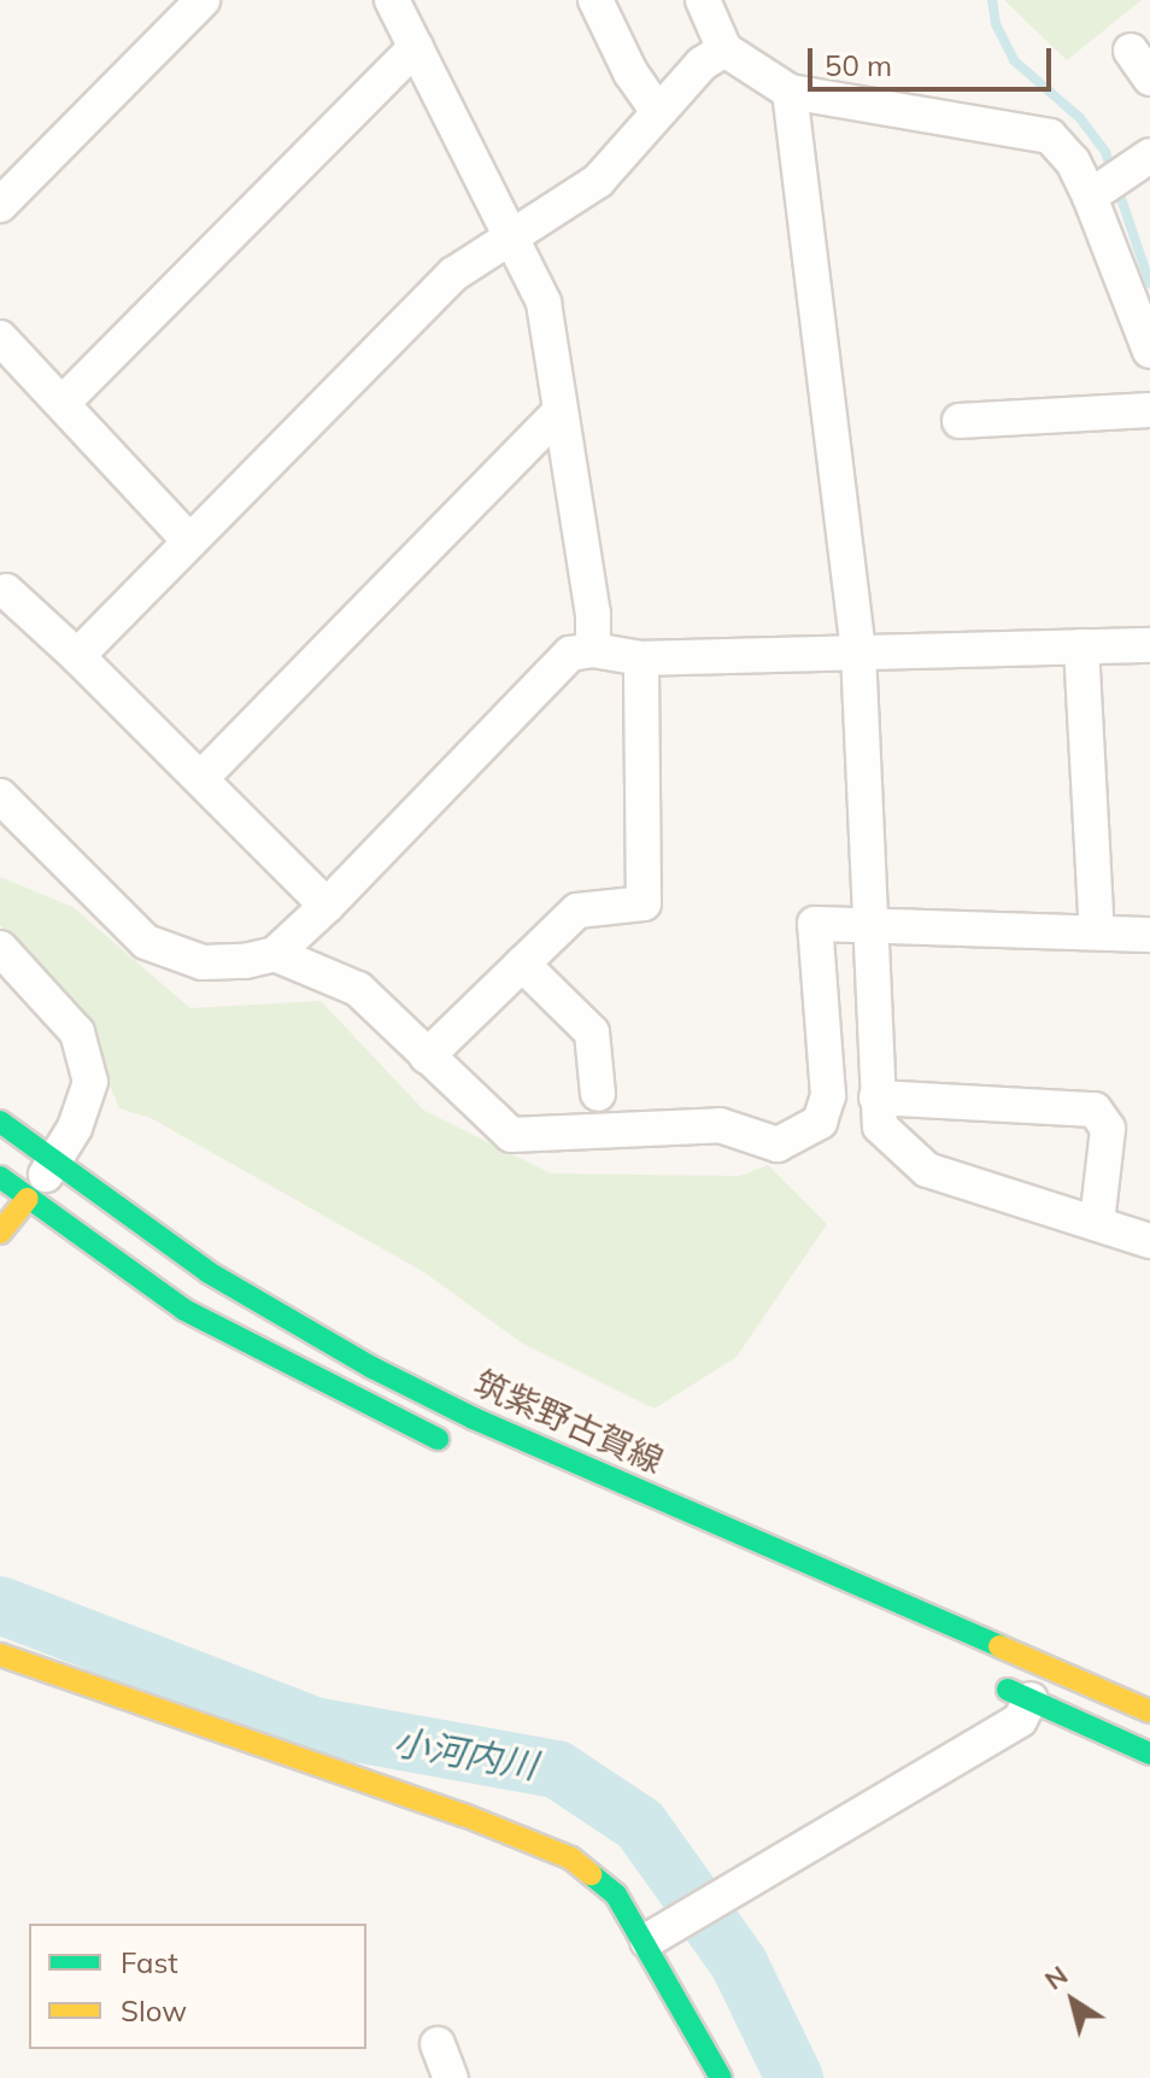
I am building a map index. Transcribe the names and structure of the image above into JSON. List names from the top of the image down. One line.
{"streets":{"main road":["筑紫野古賀線"]},"water":["小河内川"],"legend":["Fast","Slow"],"scale_bar":"50 m","north":"top left"}
